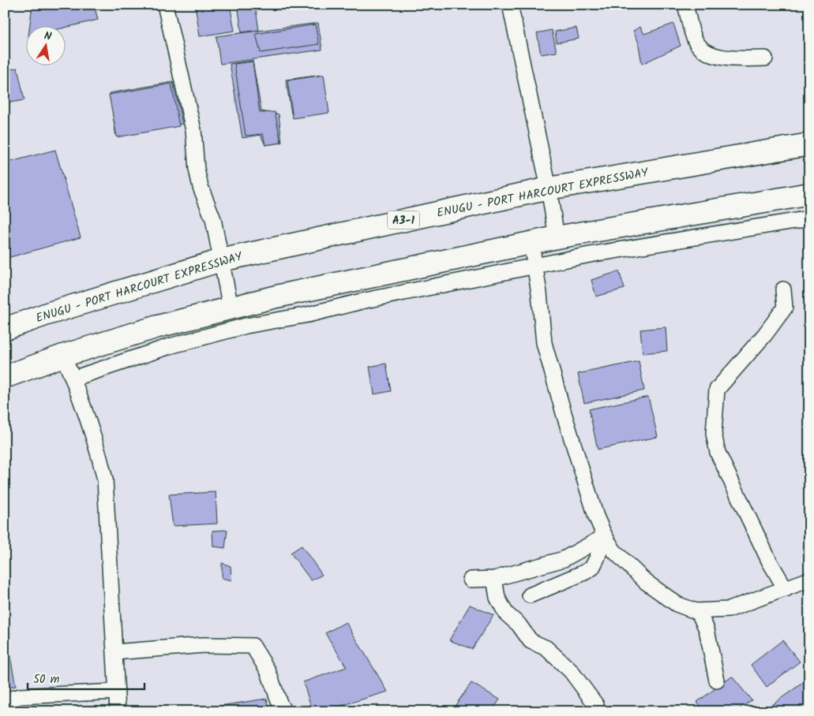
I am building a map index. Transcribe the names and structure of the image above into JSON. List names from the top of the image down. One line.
{"streets":{"highway":["ENUGU - PORT HARCOURT EXPRESSWAY","A3-1"]},"scale_bar":"50 m","north":"top"}
